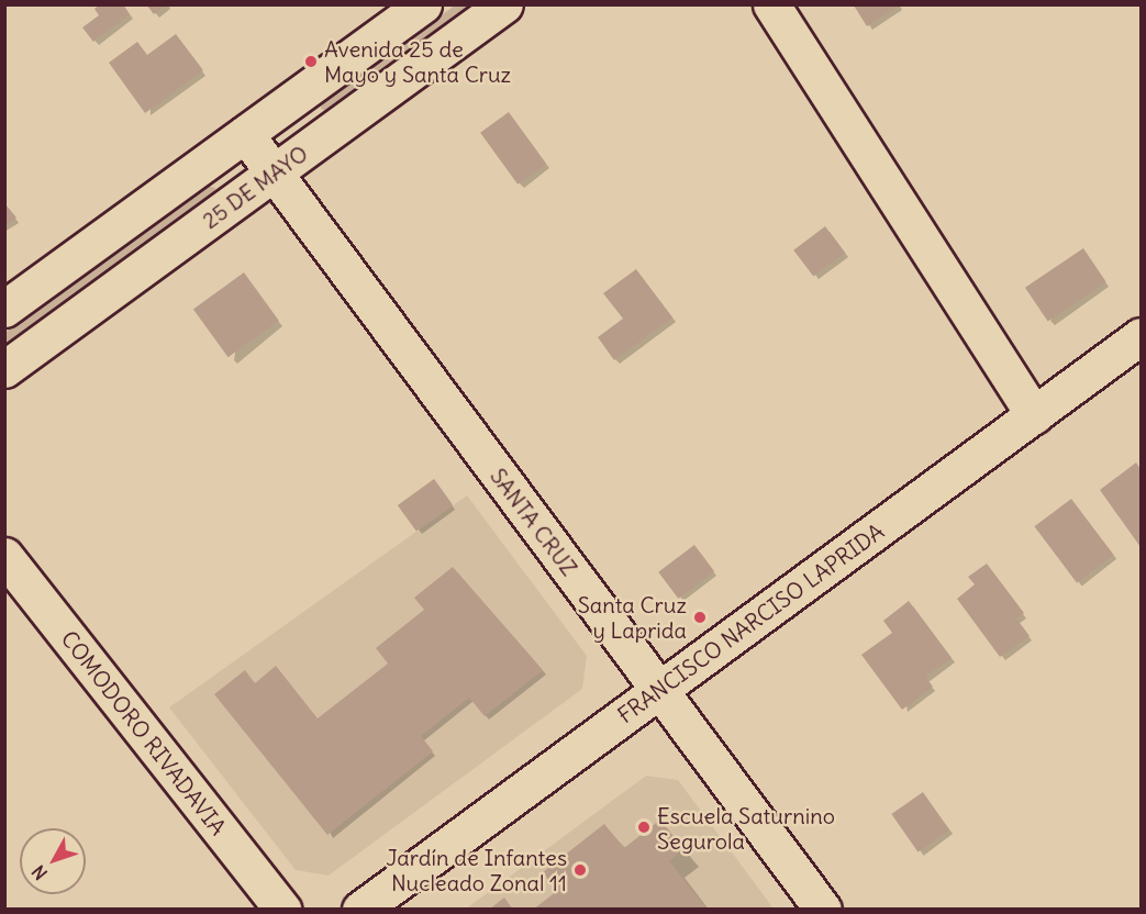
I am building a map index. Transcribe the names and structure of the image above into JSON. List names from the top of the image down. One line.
{"streets":{"street":["25 DE MAYO","SANTA CRUZ","FRANCISCO NARCISO LAPRIDA","COMODORO RIVADAVIA"]},"crossings":[["25 DE MAYO","SANTA CRUZ"],["SANTA CRUZ","FRANCISCO NARCISO LAPRIDA"]],"places":["Avenida 25 de Mayo y Santa Cruz","Santa Cruz y Laprida","Escuela Saturnino Segurola","Jardín de Infantes Nucleado Zonal 11"],"north":"bottom left"}
